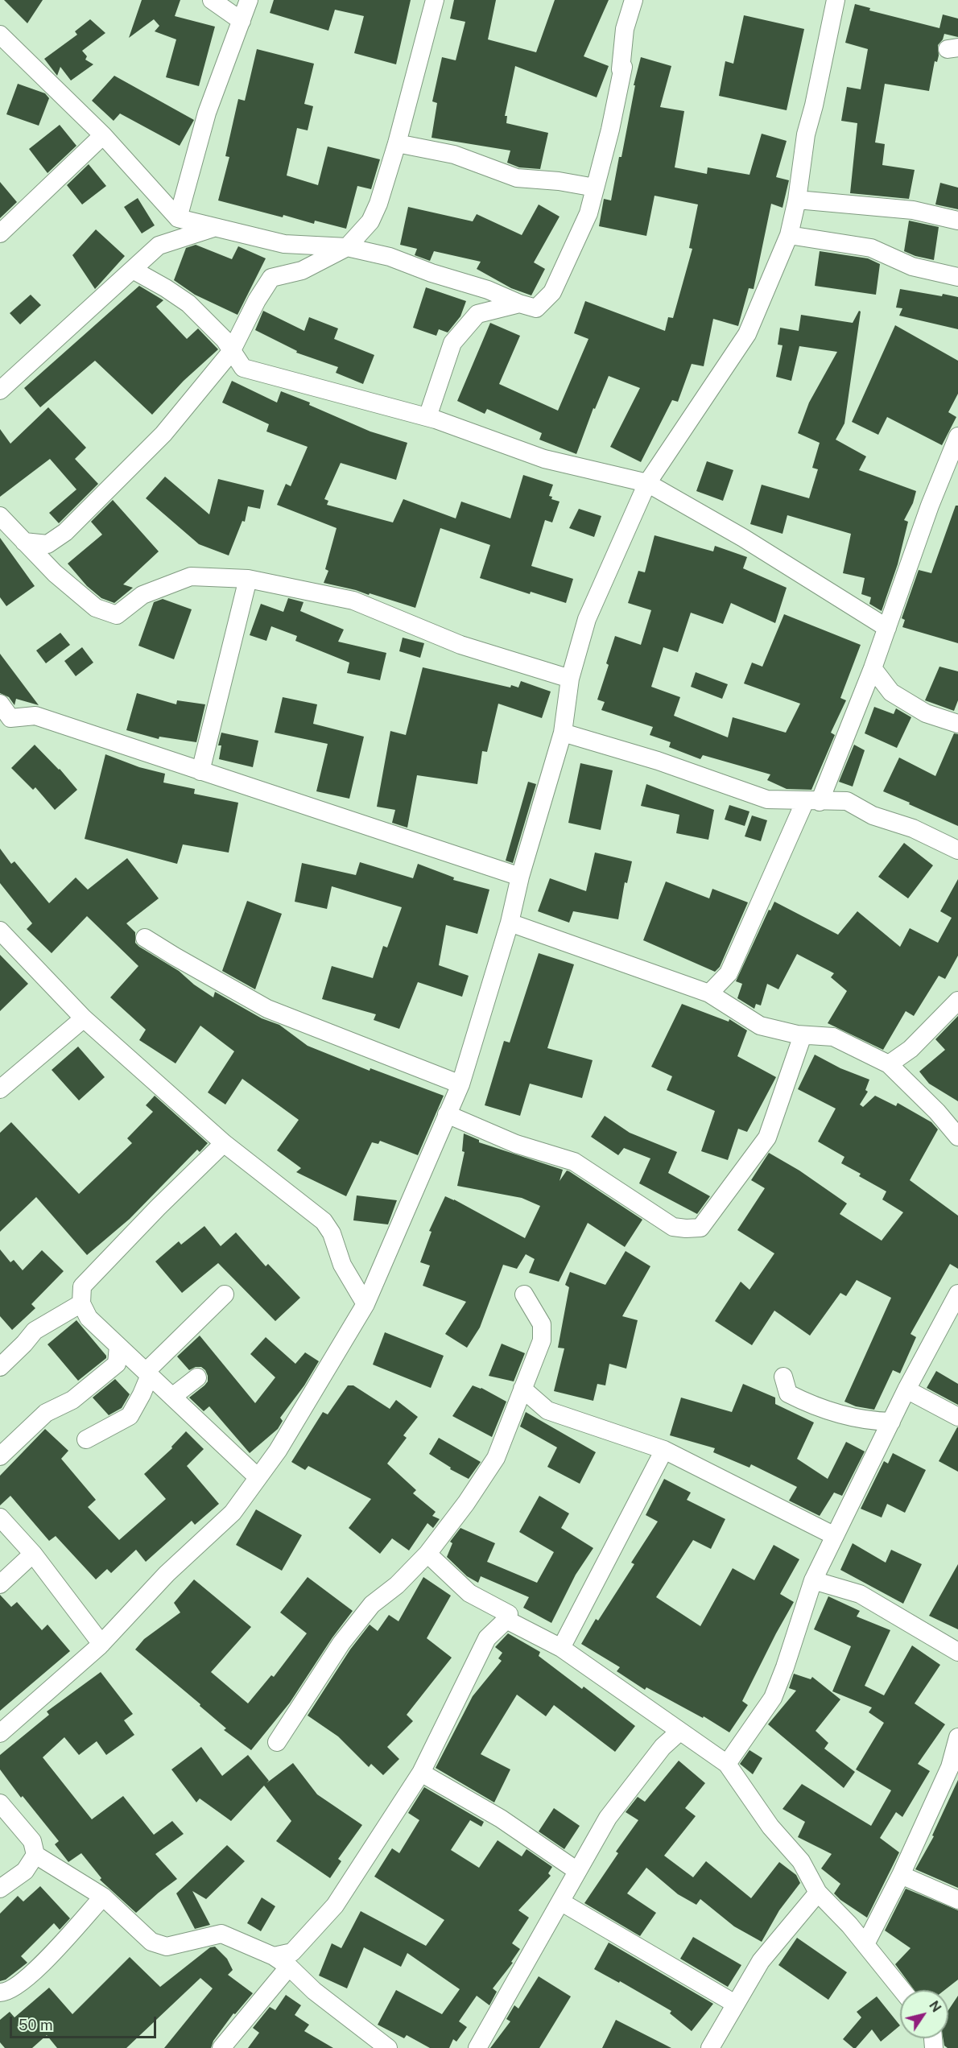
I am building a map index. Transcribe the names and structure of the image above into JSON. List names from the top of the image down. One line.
{"scale_bar":"50 m","north":"top right"}
